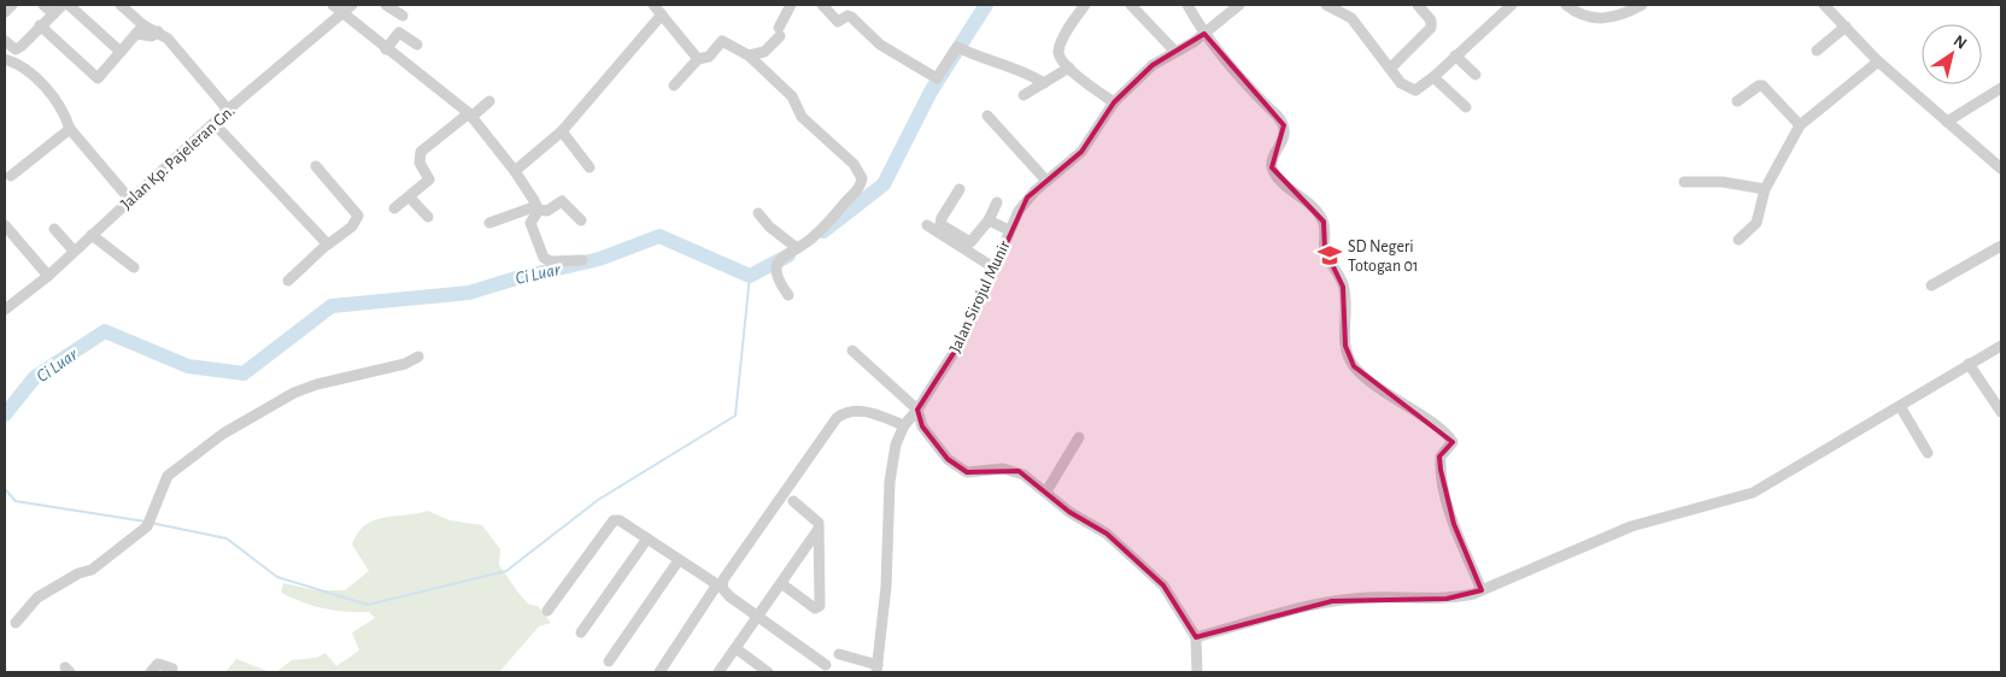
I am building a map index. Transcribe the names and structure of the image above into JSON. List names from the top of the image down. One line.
{"streets":{"street":["Jalan Kp. Pajeleran Gn.","Jalan Sirojul Munir"]},"water":["Ci Luar"],"places":{"school or university":["SD Negeri Totogan 01"]},"north":"top right"}
